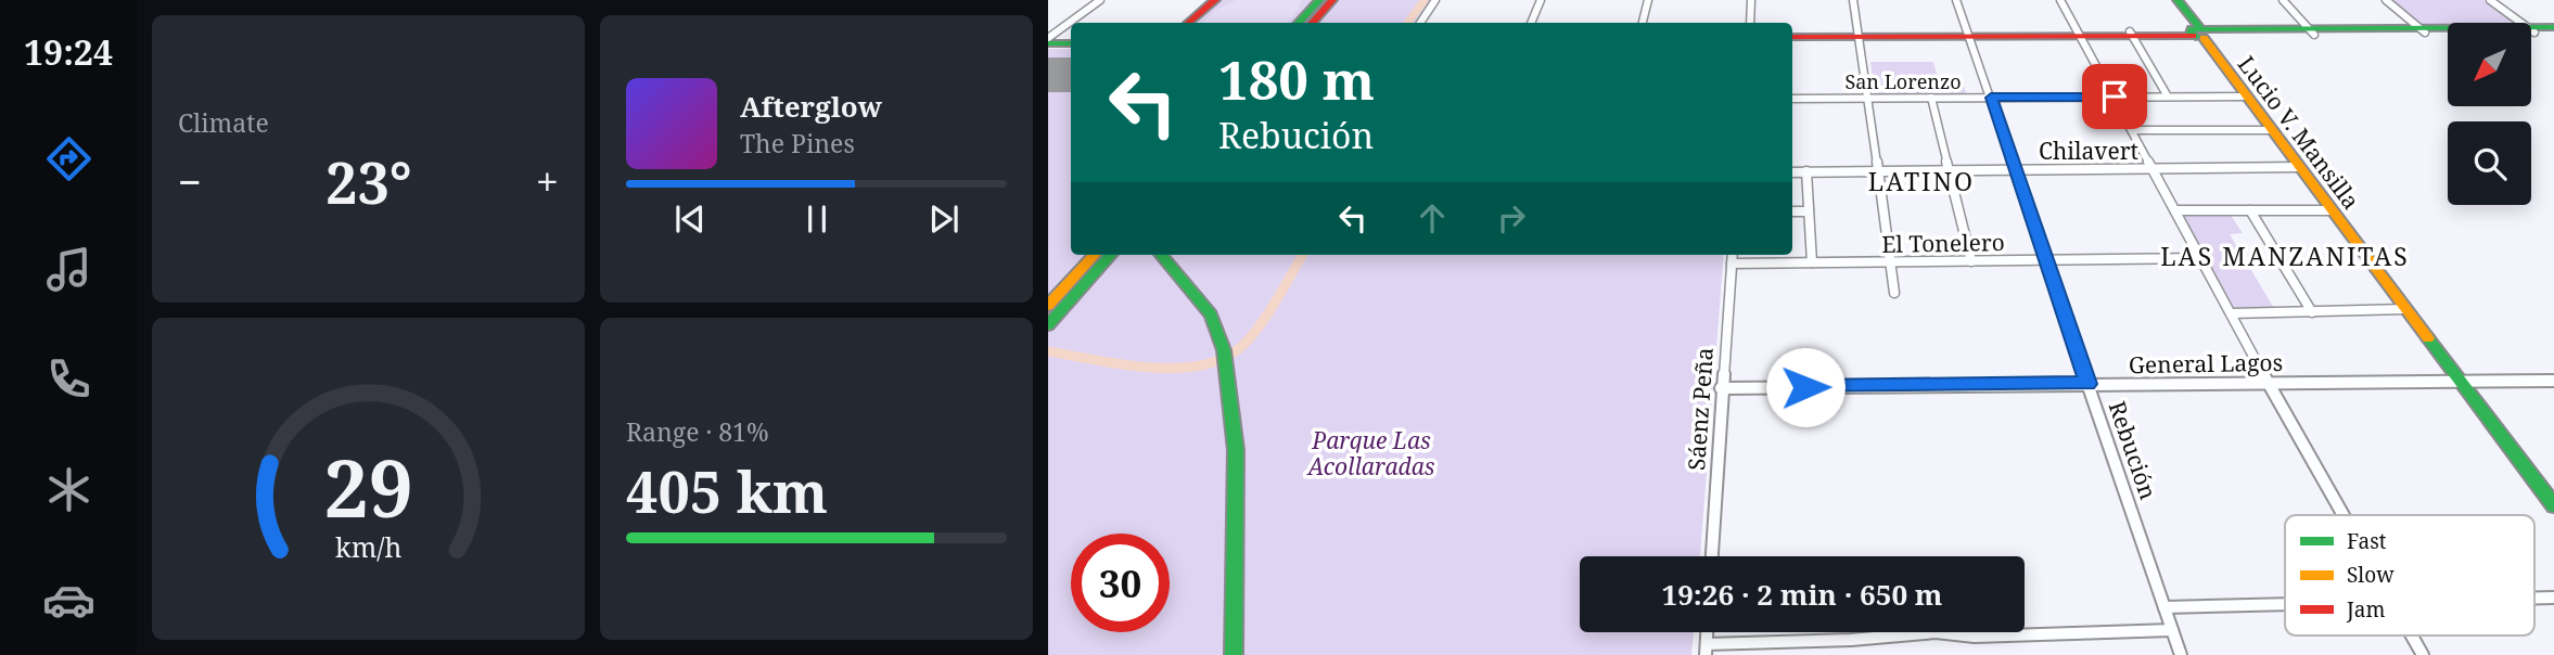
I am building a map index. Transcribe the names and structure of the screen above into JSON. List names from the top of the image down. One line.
{"streets":{"street":["San Lorenzo","Lucio V. Mansilla","Chilavert","El Tonelero","General Lagos","Sáenz Peña","Rebución"]},"crossings":[["San Lorenzo","Lucio V. Mansilla"],["San Lorenzo","Rebución"],["Lucio V. Mansilla","Chilavert"],["Lucio V. Mansilla","General Lagos"],["Chilavert","Rebución"],["El Tonelero","Sáenz Peña"],["El Tonelero","Rebución"],["General Lagos","Sáenz Peña"],["General Lagos","Rebución"]],"districts":["LATINO","LAS MANZANITAS"],"parks":["Parque Las Acollaradas"],"legend":["Fast","Slow","Jam"],"north":"bottom left","page":{"tabs":"19:24","tile":["Climate",["Range · 81%","405 km"]],"turn":["180 m","Rebución"],"song":["Afterglow","The Pines"],"heat":["−","23°","+"],"limit":"30","trip":"19:26 · 2 min · 650 m","gauge":["29","km/h"]}}
